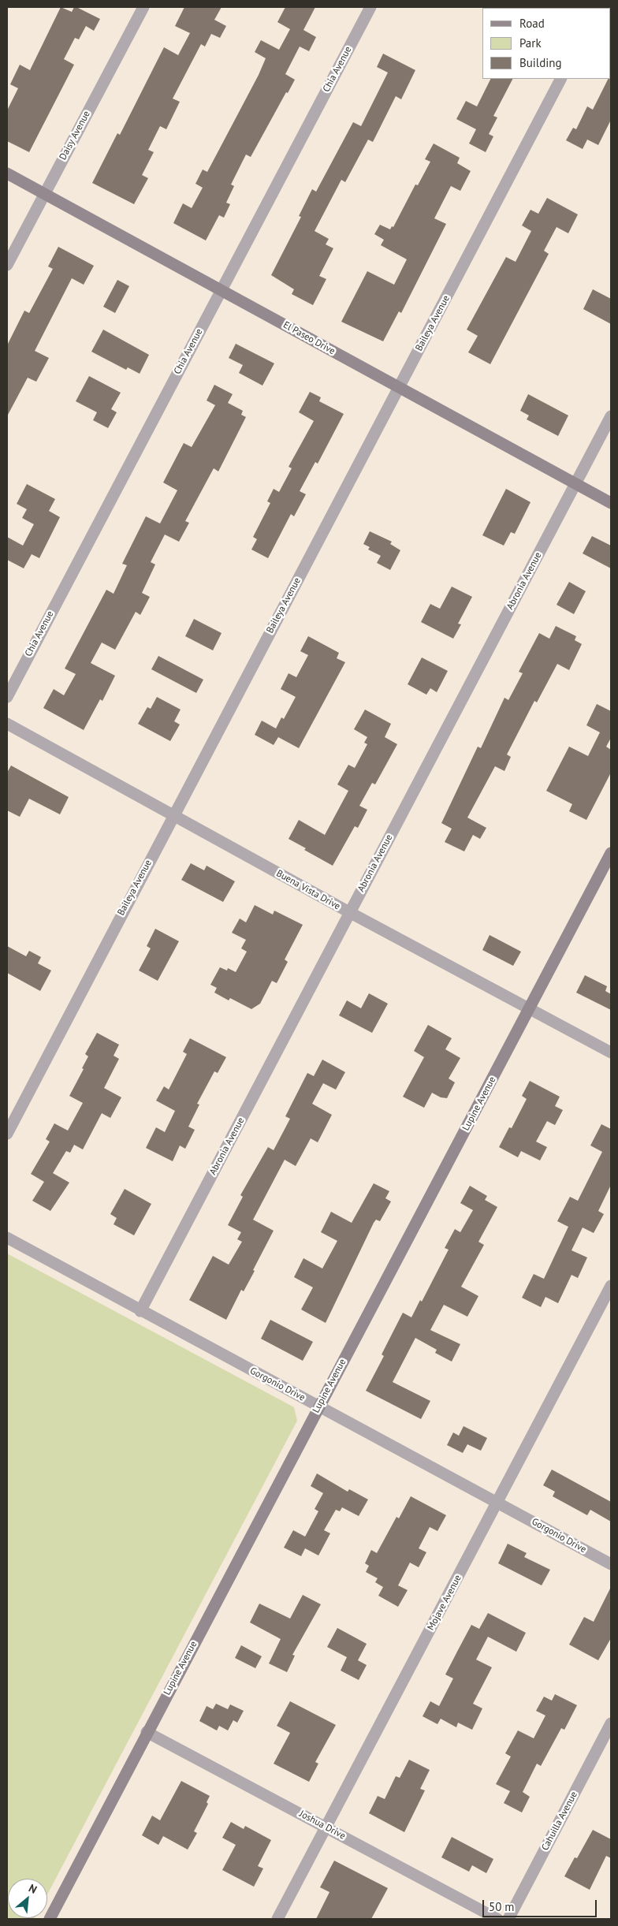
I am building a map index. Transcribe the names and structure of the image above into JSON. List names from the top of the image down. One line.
{"streets":{"street":["Chia Avenue","Daisy Avenue","Baileya Avenue","El Paseo Drive","Abronia Avenue","Buena Vista Drive","Lupine Avenue","Gorgonio Drive","Mojave Avenue","Cahuilla Avenue","Joshua Drive"]},"crossings":[["Chia Avenue","El Paseo Drive"],["Daisy Avenue","El Paseo Drive"],["Baileya Avenue","El Paseo Drive"],["Baileya Avenue","Buena Vista Drive"],["El Paseo Drive","Abronia Avenue"],["Abronia Avenue","Buena Vista Drive"],["Abronia Avenue","Gorgonio Drive"],["Buena Vista Drive","Lupine Avenue"],["Lupine Avenue","Gorgonio Drive"],["Lupine Avenue","Joshua Drive"],["Gorgonio Drive","Mojave Avenue"],["Mojave Avenue","Joshua Drive"]],"legend":["Road","Park","Building"],"scale_bar":"50 m","north":"top right"}
